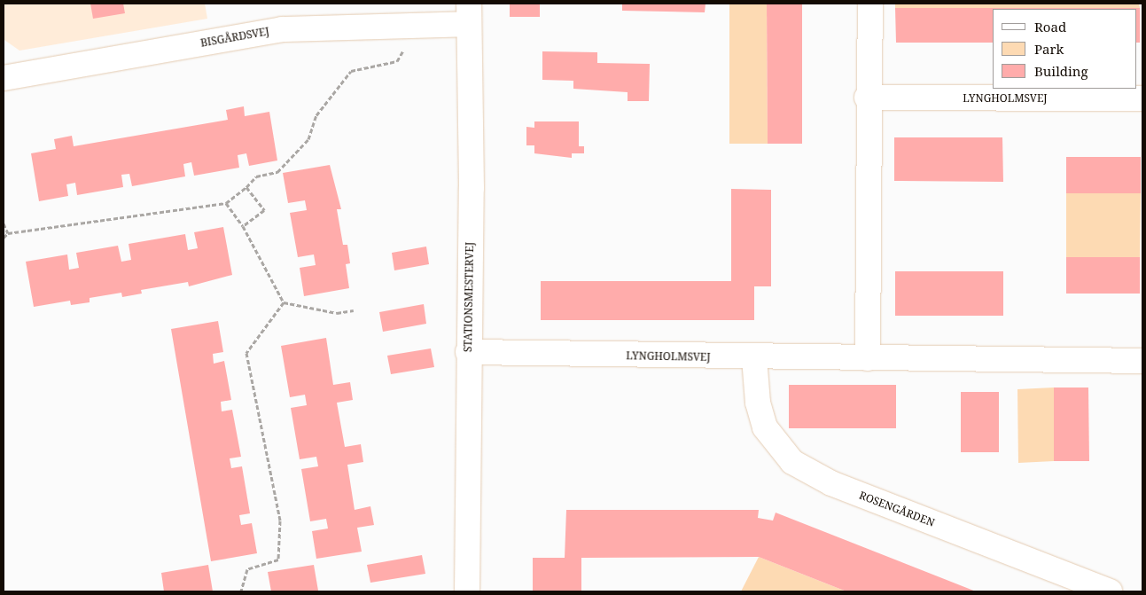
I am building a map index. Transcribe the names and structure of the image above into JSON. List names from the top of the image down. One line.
{"streets":{"street":["BISGÅRDSVEJ","LYNGHOLMSVEJ","STATIONSMESTERVEJ","ROSENGÅRDEN"]},"crossings":[["BISGÅRDSVEJ","STATIONSMESTERVEJ"],["LYNGHOLMSVEJ","STATIONSMESTERVEJ"],["LYNGHOLMSVEJ","ROSENGÅRDEN"]],"legend":["Road","Park","Building"]}
